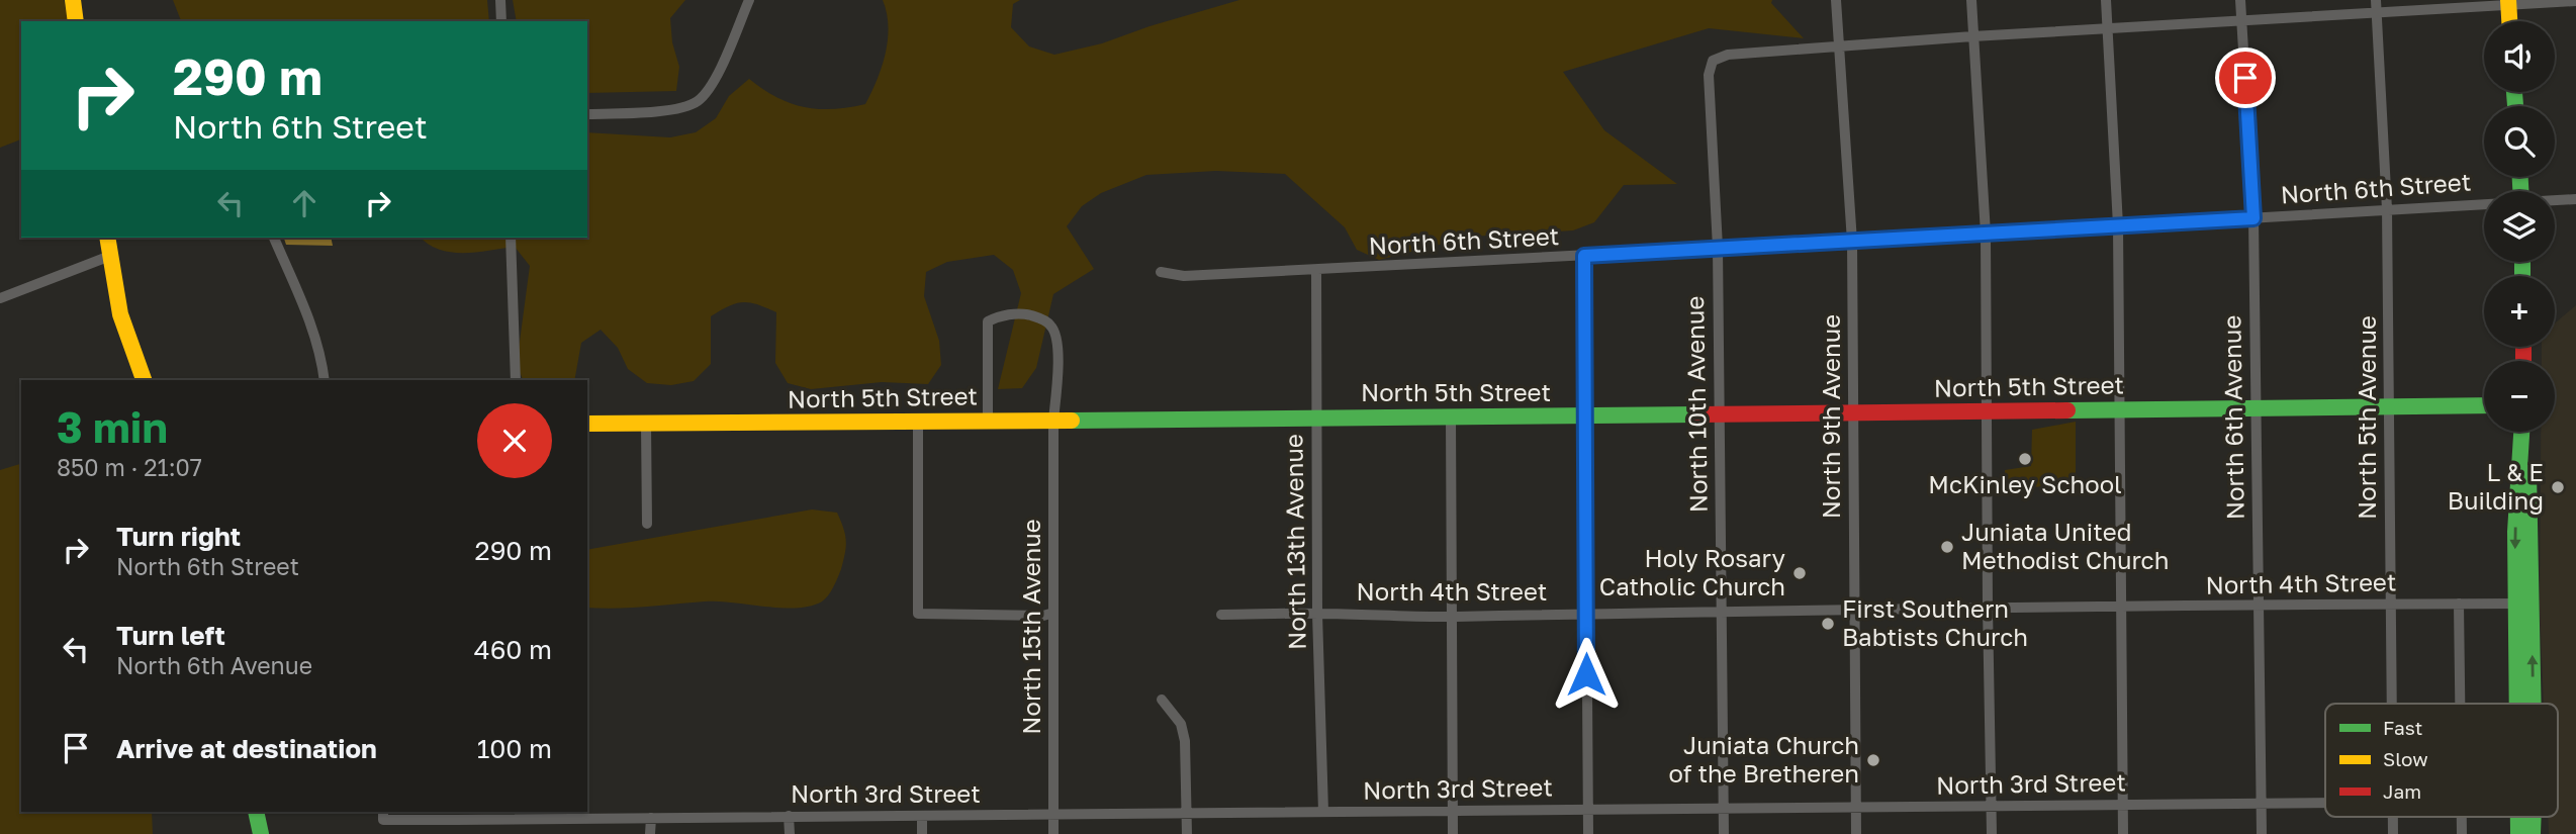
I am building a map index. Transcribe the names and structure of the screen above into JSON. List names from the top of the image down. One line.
{"streets":{"street":["North 6th Street","North 5th Street","North 10th Avenue","North 9th Avenue","North 6th Avenue","North 5th Avenue","North 13th Avenue","North 4th Street","North 15th Avenue","North 3rd Street"]},"crossings":[["North 6th Street","North 10th Avenue"],["North 6th Street","North 9th Avenue"],["North 6th Street","North 6th Avenue"],["North 6th Street","North 5th Avenue"],["North 6th Street","North 13th Avenue"],["North 5th Street","North 10th Avenue"],["North 5th Street","North 9th Avenue"],["North 5th Street","North 6th Avenue"],["North 5th Street","North 5th Avenue"],["North 5th Street","North 13th Avenue"],["North 5th Street","North 15th Avenue"],["North 10th Avenue","North 9th Avenue"],["North 10th Avenue","North 4th Street"],["North 10th Avenue","North 3rd Street"],["North 9th Avenue","North 4th Street"],["North 9th Avenue","North 3rd Street"],["North 6th Avenue","North 4th Street"],["North 6th Avenue","North 3rd Street"],["North 5th Avenue","North 4th Street"],["North 13th Avenue","North 4th Street"],["North 13th Avenue","North 3rd Street"],["North 15th Avenue","North 3rd Street"]],"places":["McKinley School","L & E Building","Juniata United Methodist Church","Holy Rosary Catholic Church","First Southern Babtists Church","Juniata Church of the Bretheren"],"legend":["Fast","Slow","Jam"],"page":{"map_buttons":["+","−"],"turn":["290 m","North 6th Street"],"heading":["3 min","850 m · 21:07"],"list":[{"name":"Turn right","note":"North 6th Street","value":"290 m"},{"name":"Turn left","note":"North 6th Avenue","value":"460 m"},{"name":"Arrive at destination","value":"100 m"}]}}
